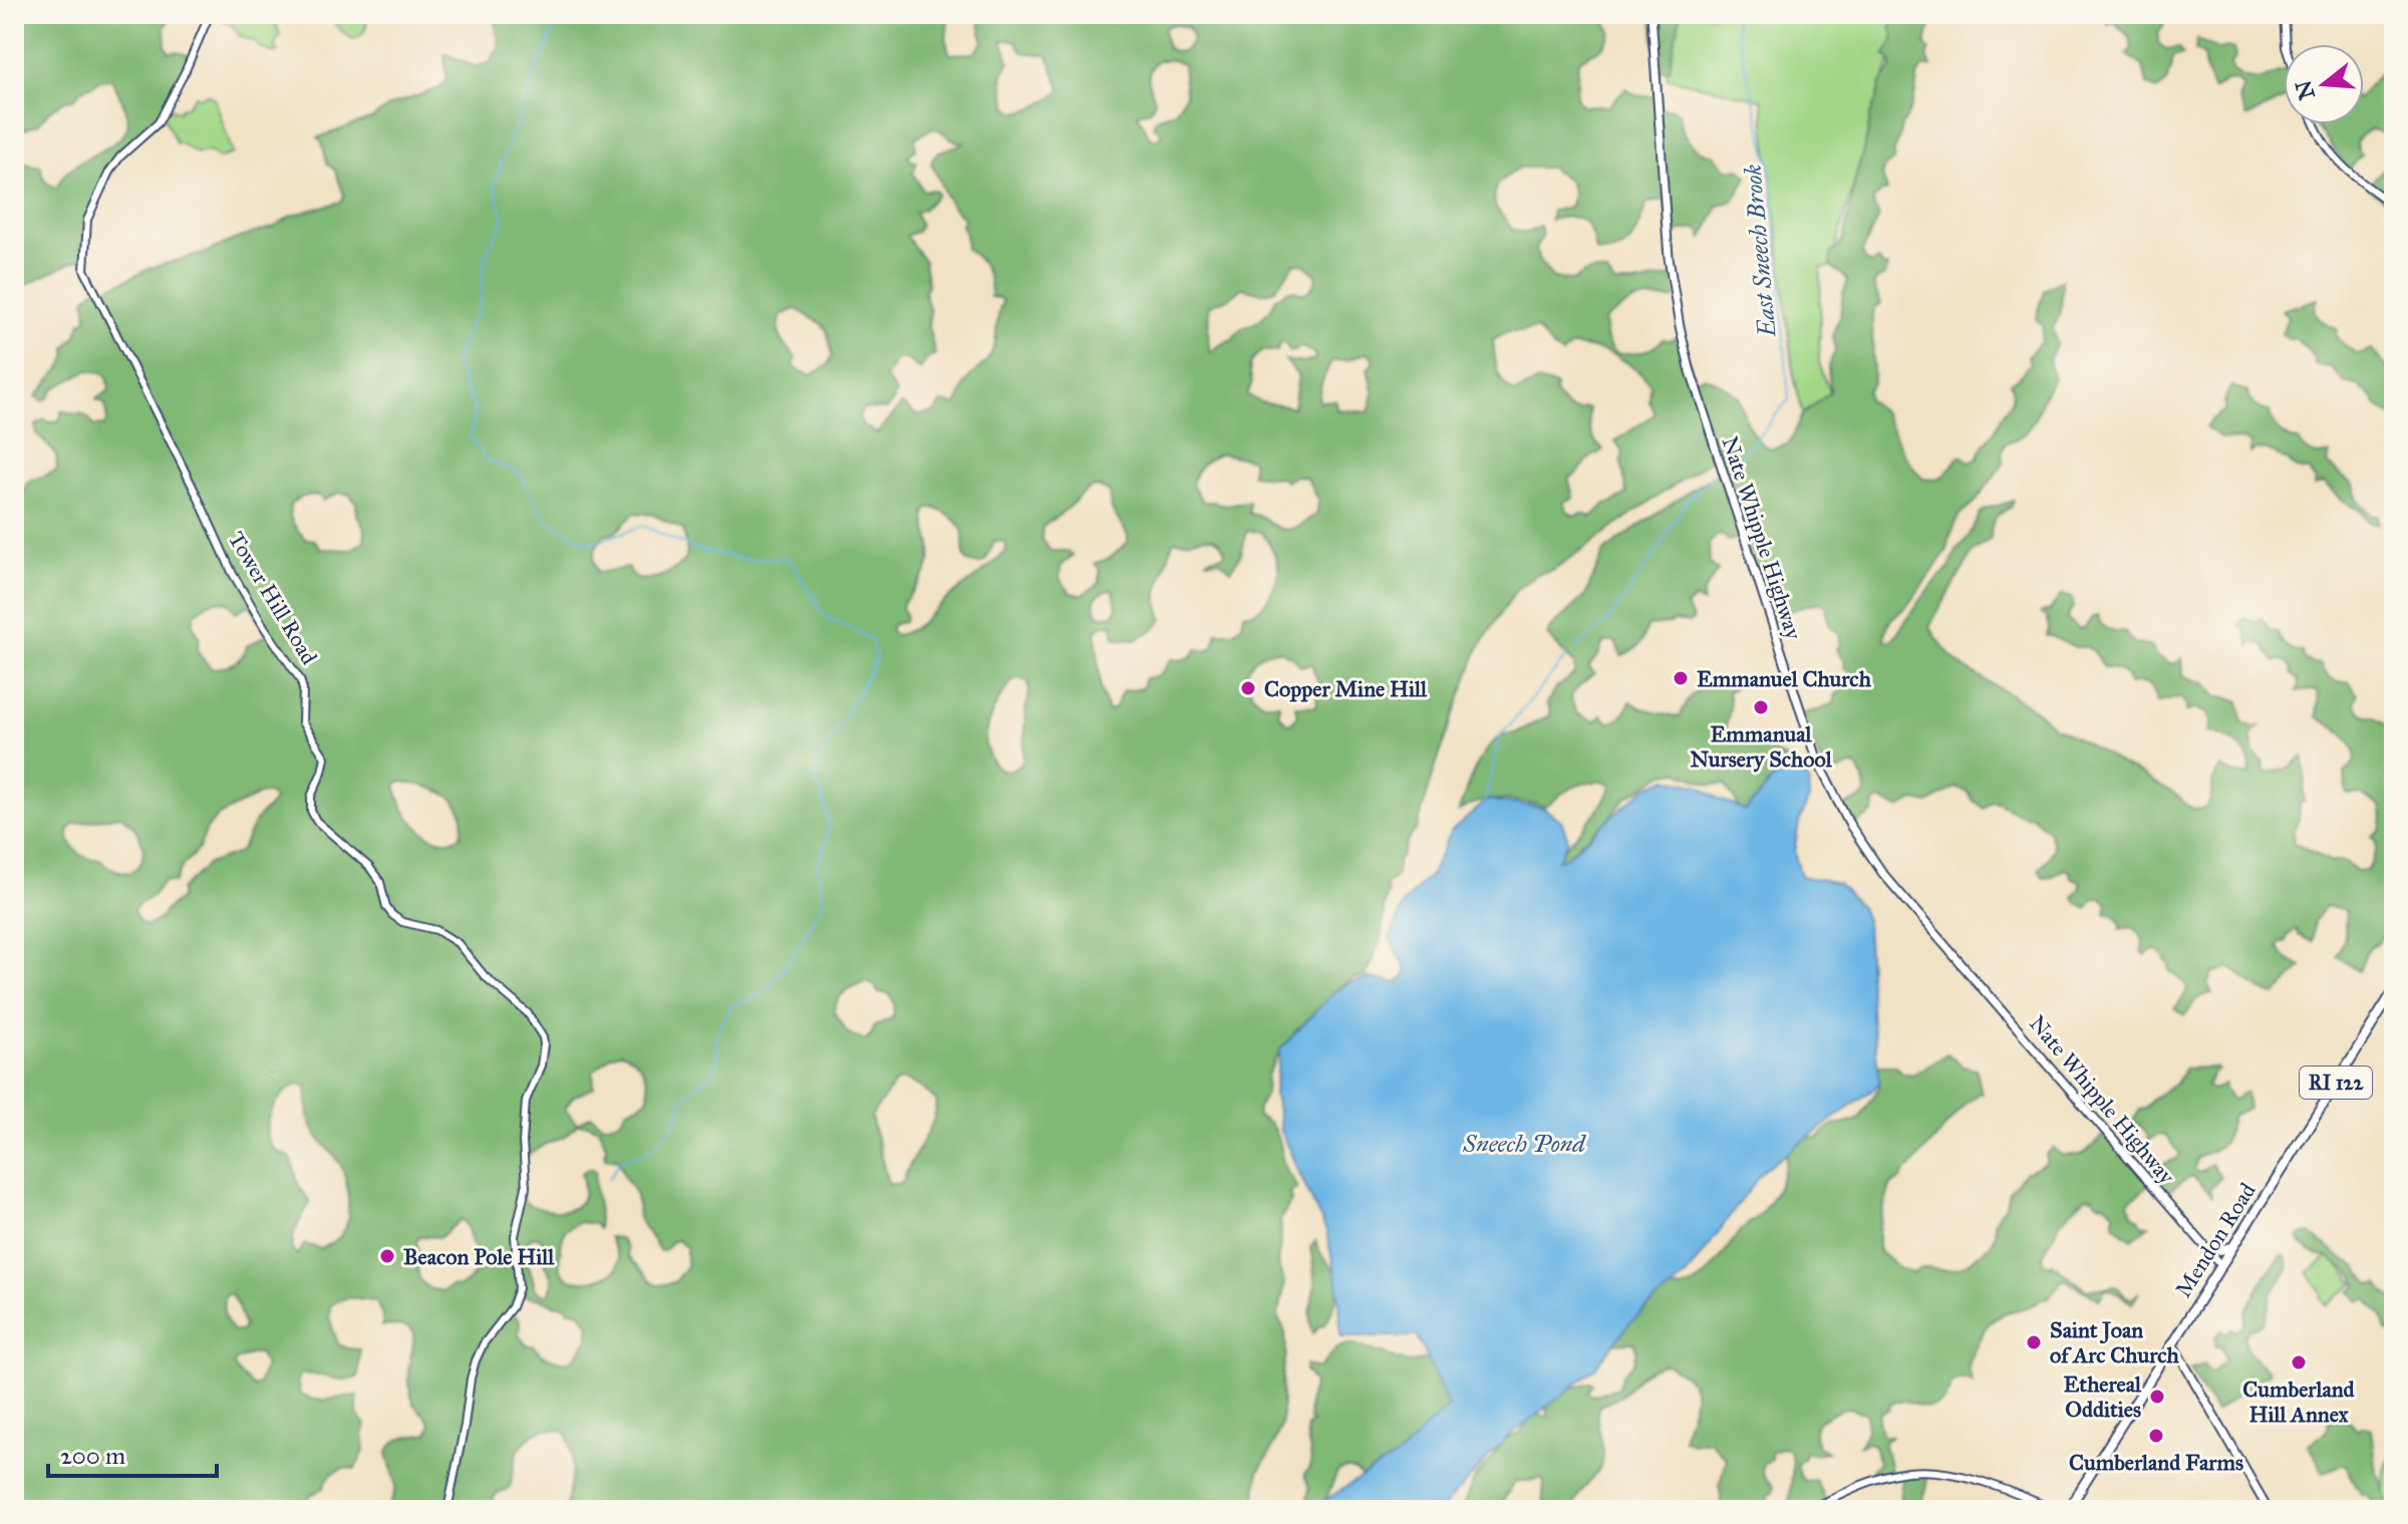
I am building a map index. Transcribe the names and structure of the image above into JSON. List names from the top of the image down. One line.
{"streets":{"main road":["Nate Whipple Highway","RI 122","Mendon Road"],"street":["Tower Hill Road"]},"crossings":[["Nate Whipple Highway","Mendon Road"]],"water":["East Sneech Brook","Sneech Pond"],"places":["Emmanuel Church","Copper Mine Hill","Emmanual Nursery School","Beacon Pole Hill","Saint Joan of Arc Church","Cumberland Hill Annex","Ethereal Oddities","Cumberland Farms"],"scale_bar":"200 m","north":"left"}
